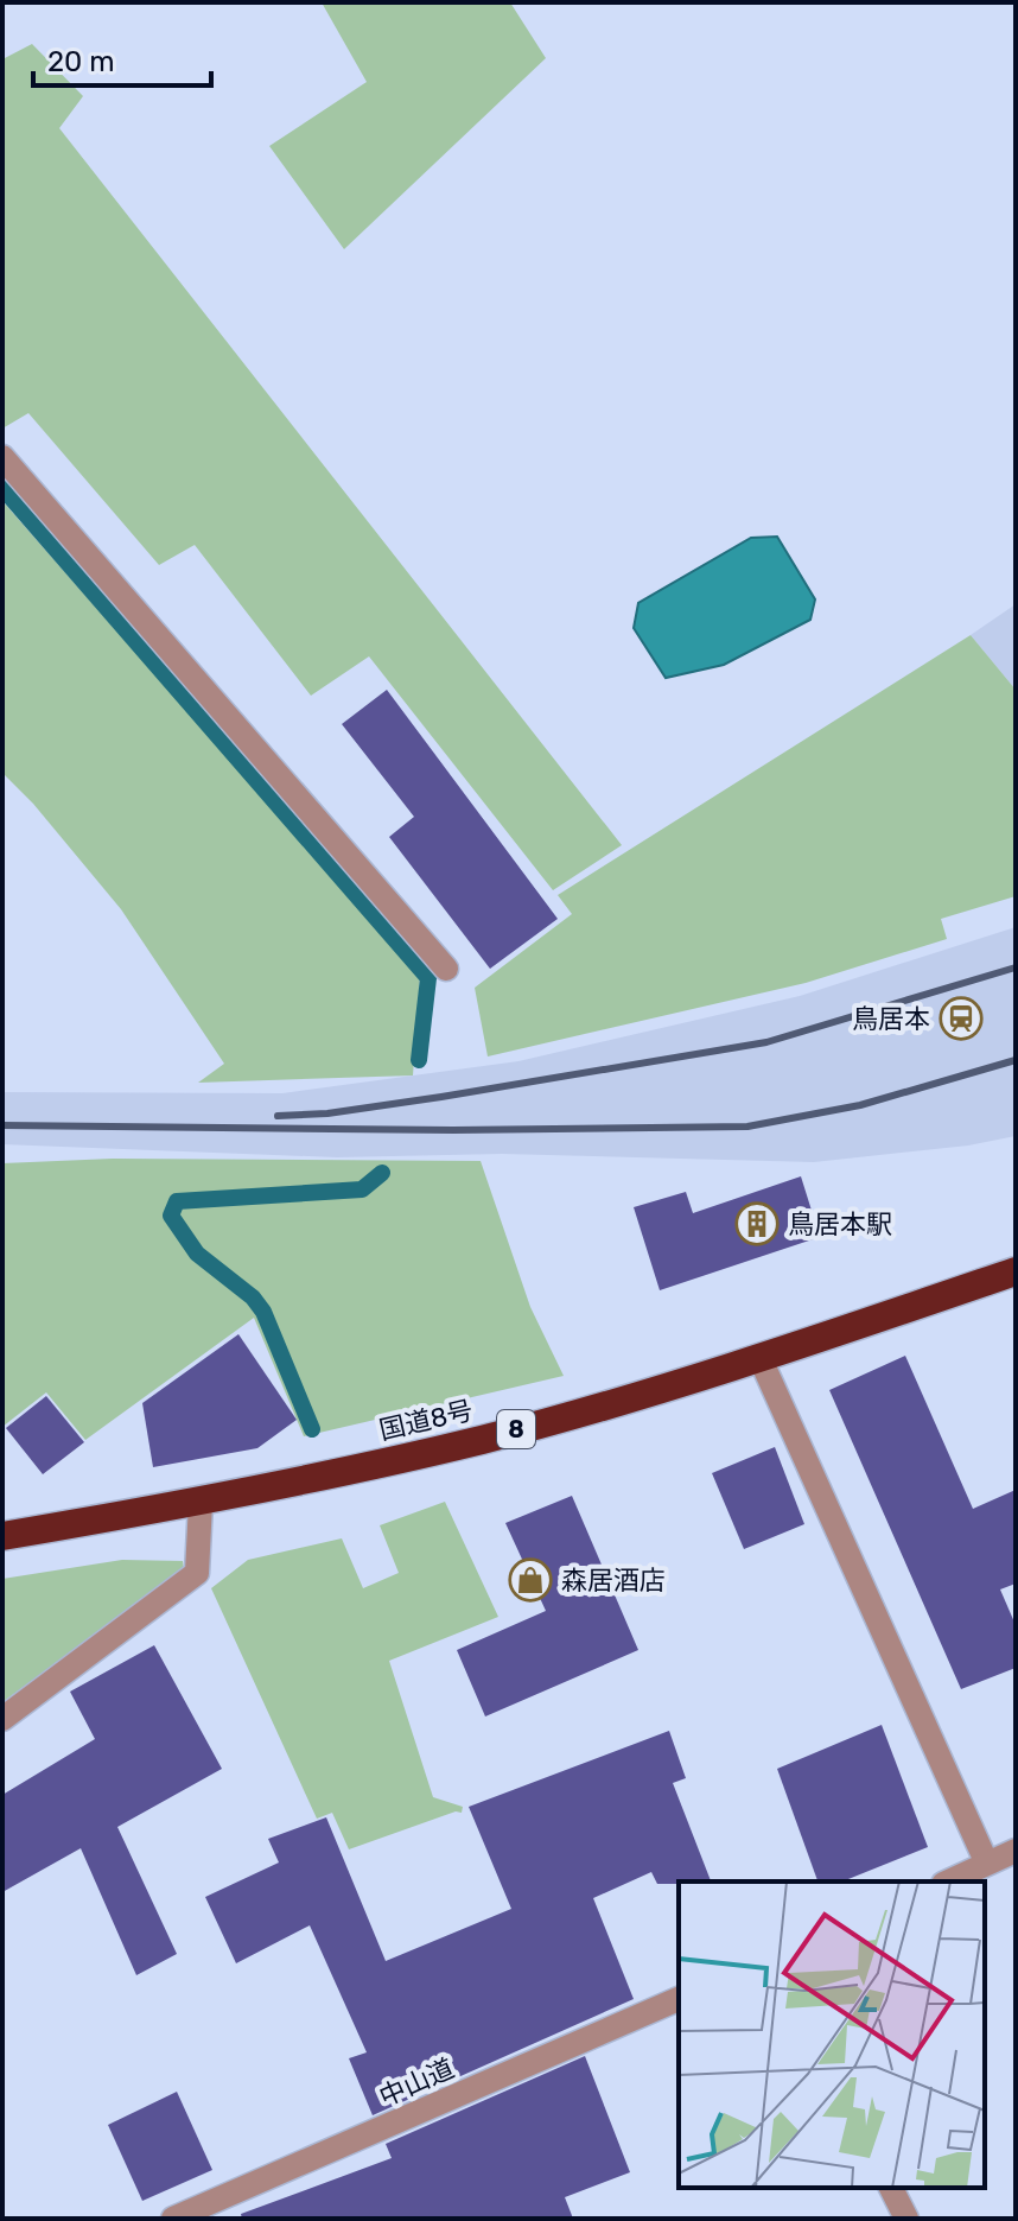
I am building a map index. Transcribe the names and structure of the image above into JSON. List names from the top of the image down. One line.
{"streets":{"highway":["国道8号","8"],"street":["中山道"]},"places":{"station":["鳥居本"],"building":["鳥居本駅"],"shop":["森居酒店"]},"scale_bar":"20 m"}
